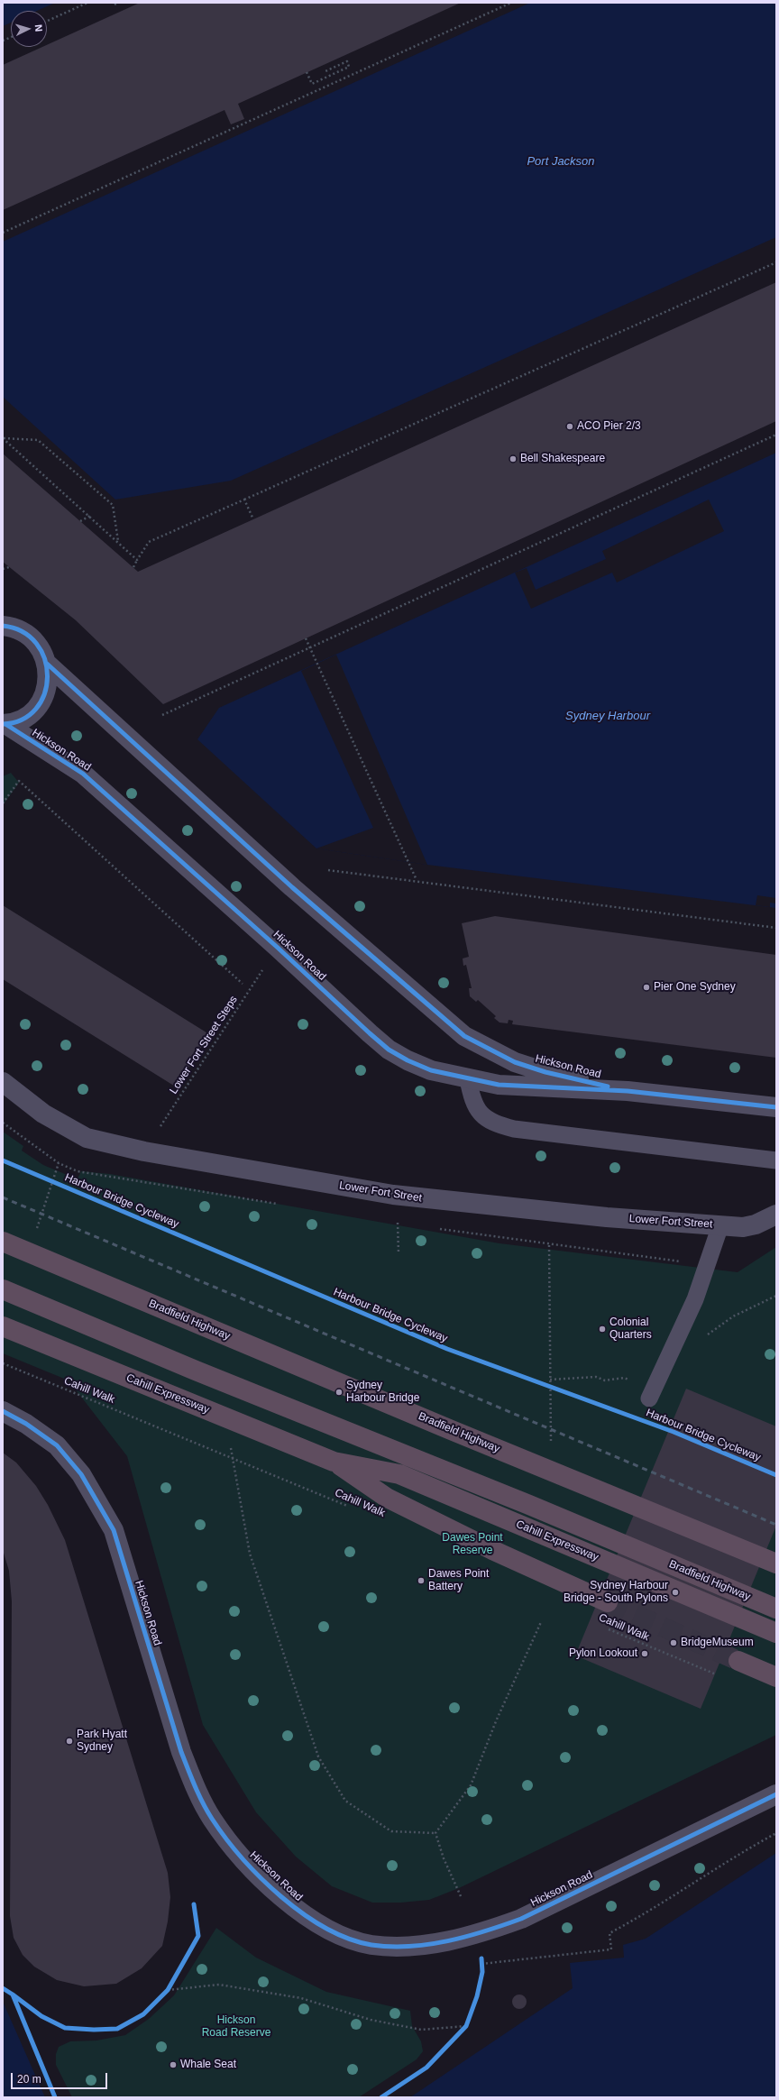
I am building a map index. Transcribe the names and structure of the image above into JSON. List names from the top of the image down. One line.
{"streets":{"highway":["Bradfield Highway","Cahill Expressway"],"street":["Hickson Road","Lower Fort Street"],"path":["Lower Fort Street Steps","Cahill Walk"],"cycle path":["Harbour Bridge Cycleway"]},"crossings":[["Hickson Road","Lower Fort Street Steps"],["Lower Fort Street Steps","Lower Fort Street"]],"water":["Port Jackson","Sydney Harbour"],"parks":["Dawes Point Reserve","Hickson Road Reserve"],"places":["ACO Pier 2/3","Bell Shakespeare","Pier One Sydney","Colonial Quarters","Sydney Harbour Bridge","Dawes Point Battery","Sydney Harbour Bridge - South Pylons","BridgeMuseum","Pylon Lookout","Park Hyatt Sydney","Whale Seat"],"scale_bar":"20 m","north":"right"}
